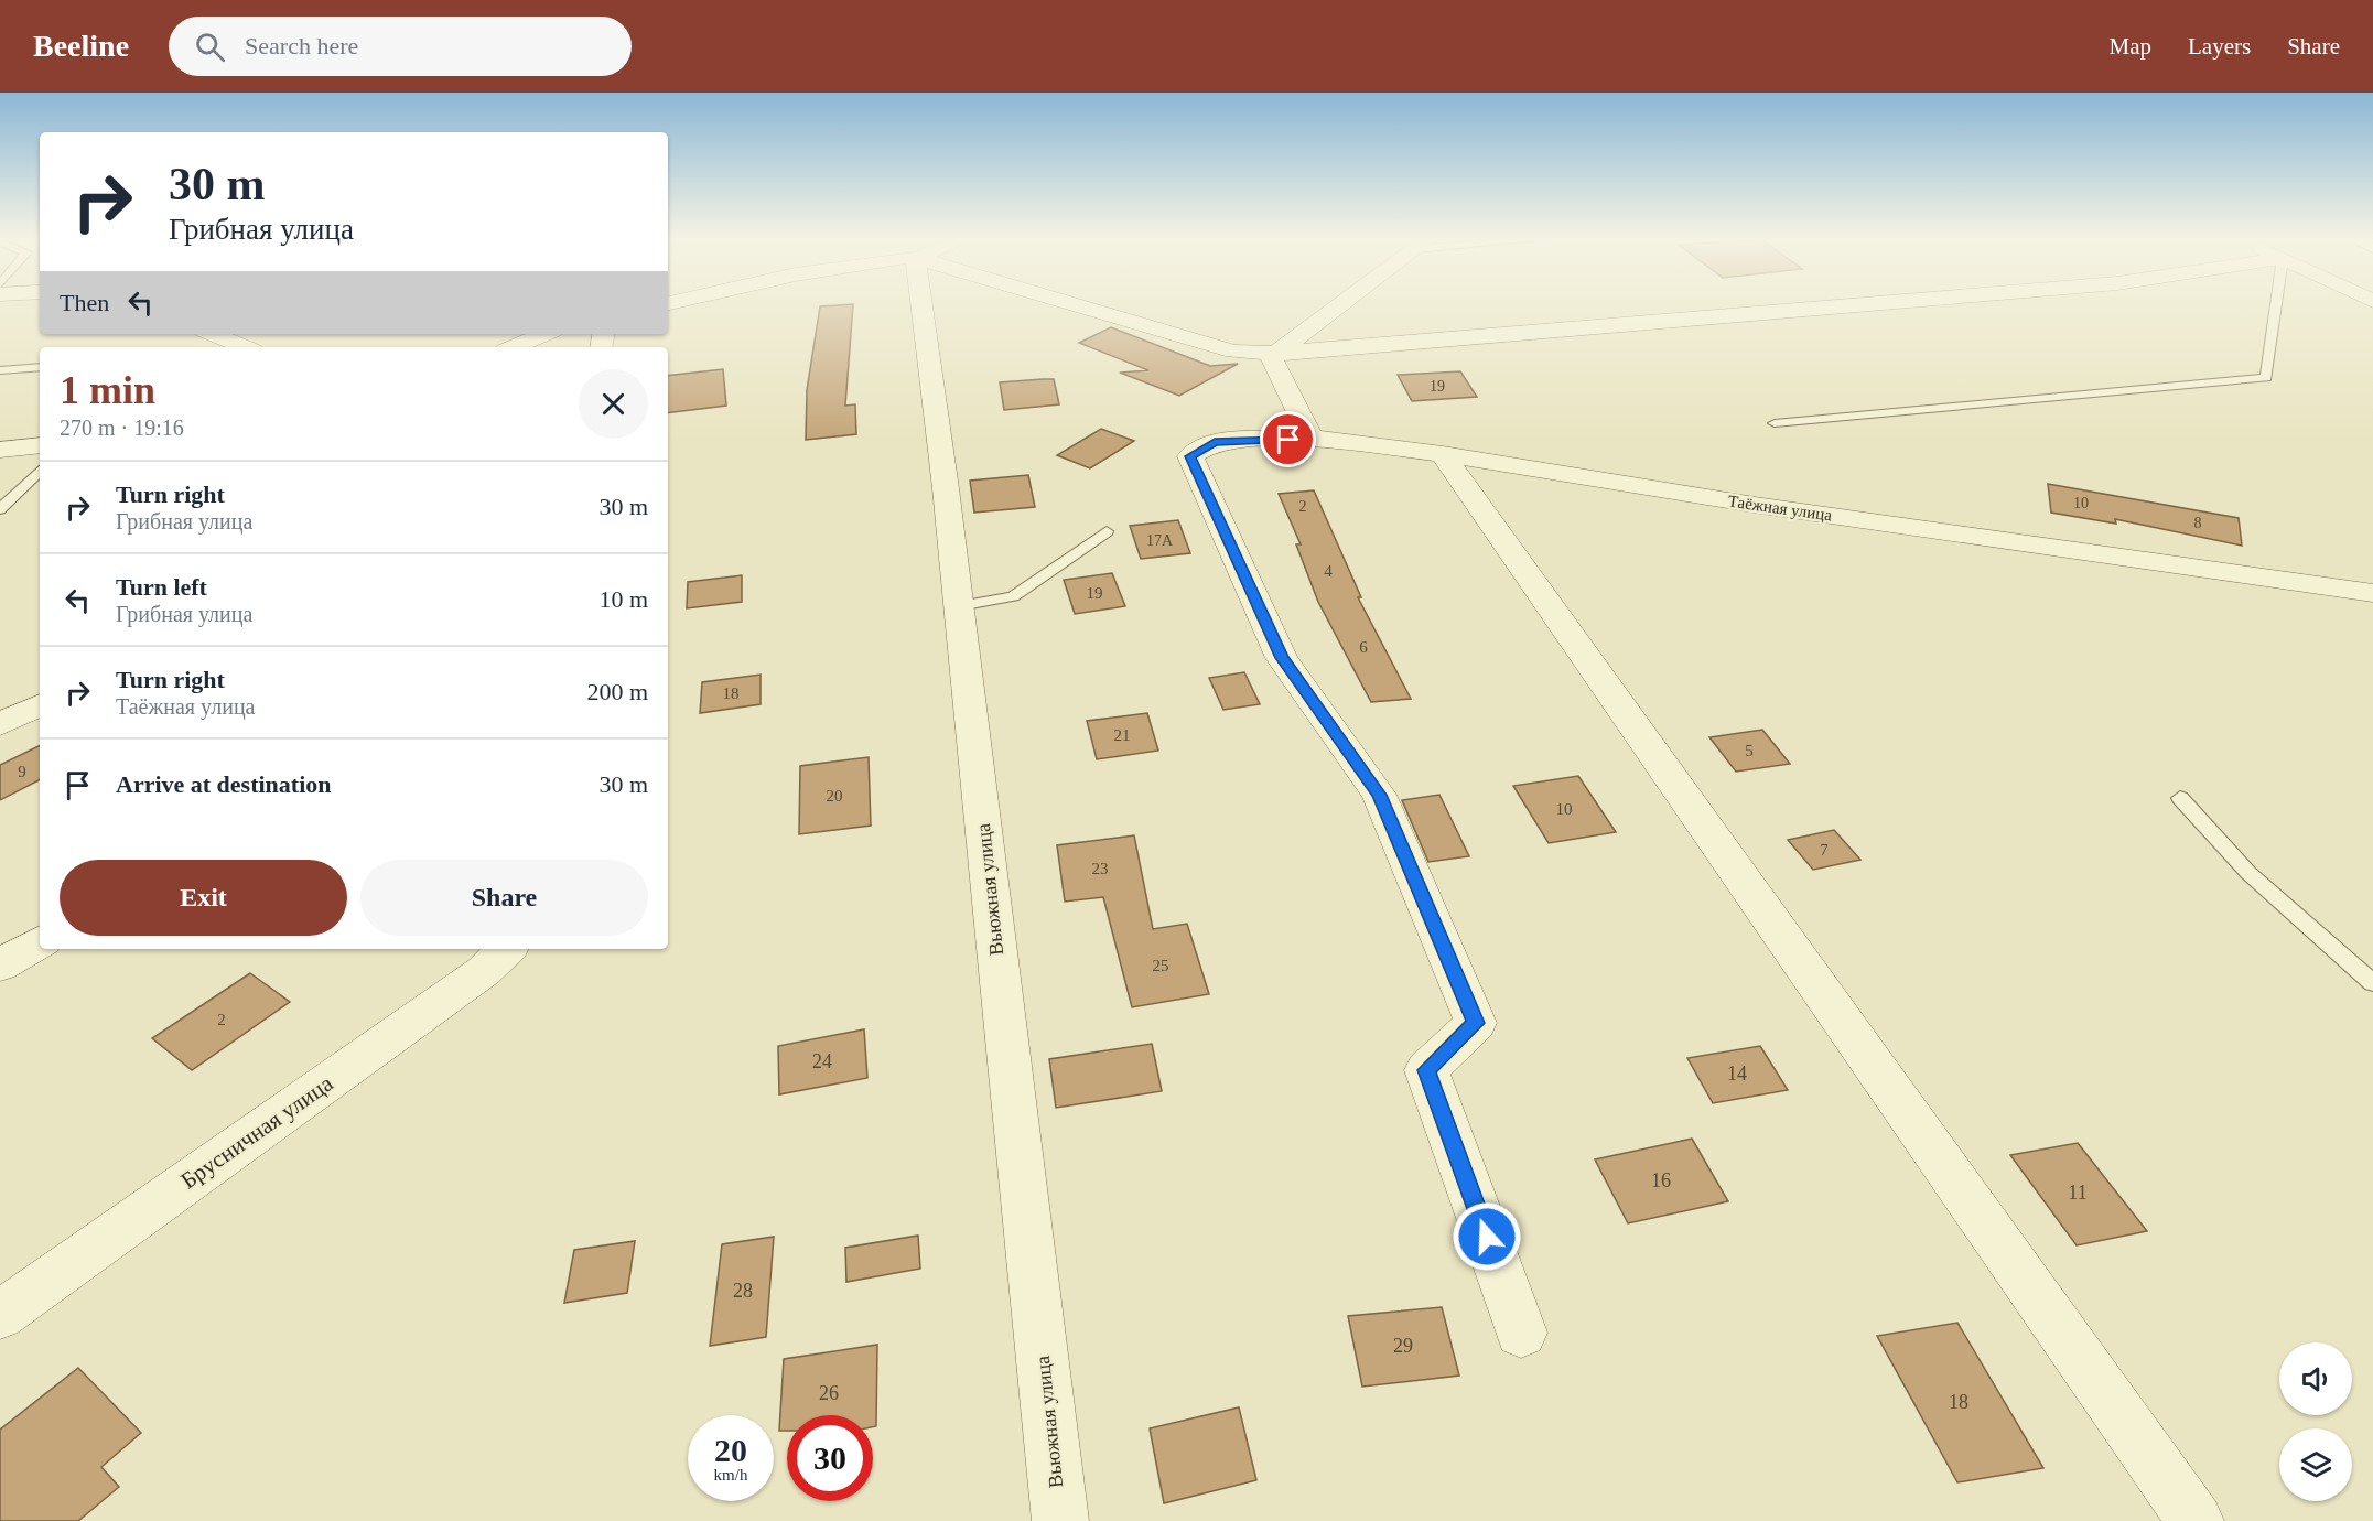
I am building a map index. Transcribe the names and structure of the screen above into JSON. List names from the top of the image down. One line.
{"streets":{"street":["Таёжная улица","Вьюжная улица","Брусничная улица"]},"house_numbers":["19","10","2","8","17А","4","19","6","18","21","5","9","20","10","7","23","25","2","24","14","16","11","28","29","26","18"],"page":{"header":"Beeline","search":"Search here","nav":["Map","Layers","Share"],"turn":["30 m","Грибная улица"],"then":"Then","heading":["1 min","270 m · 19:16"],"list":[{"name":"Turn right","note":"Грибная улица","value":"30 m"},{"name":"Turn left","note":"Грибная улица","value":"10 m"},{"name":"Turn right","note":"Таёжная улица","value":"200 m"},{"name":"Arrive at destination","value":"30 m"}],"buttons":["Exit","Share"],"speed":"20 km/h","limit":"30"}}
